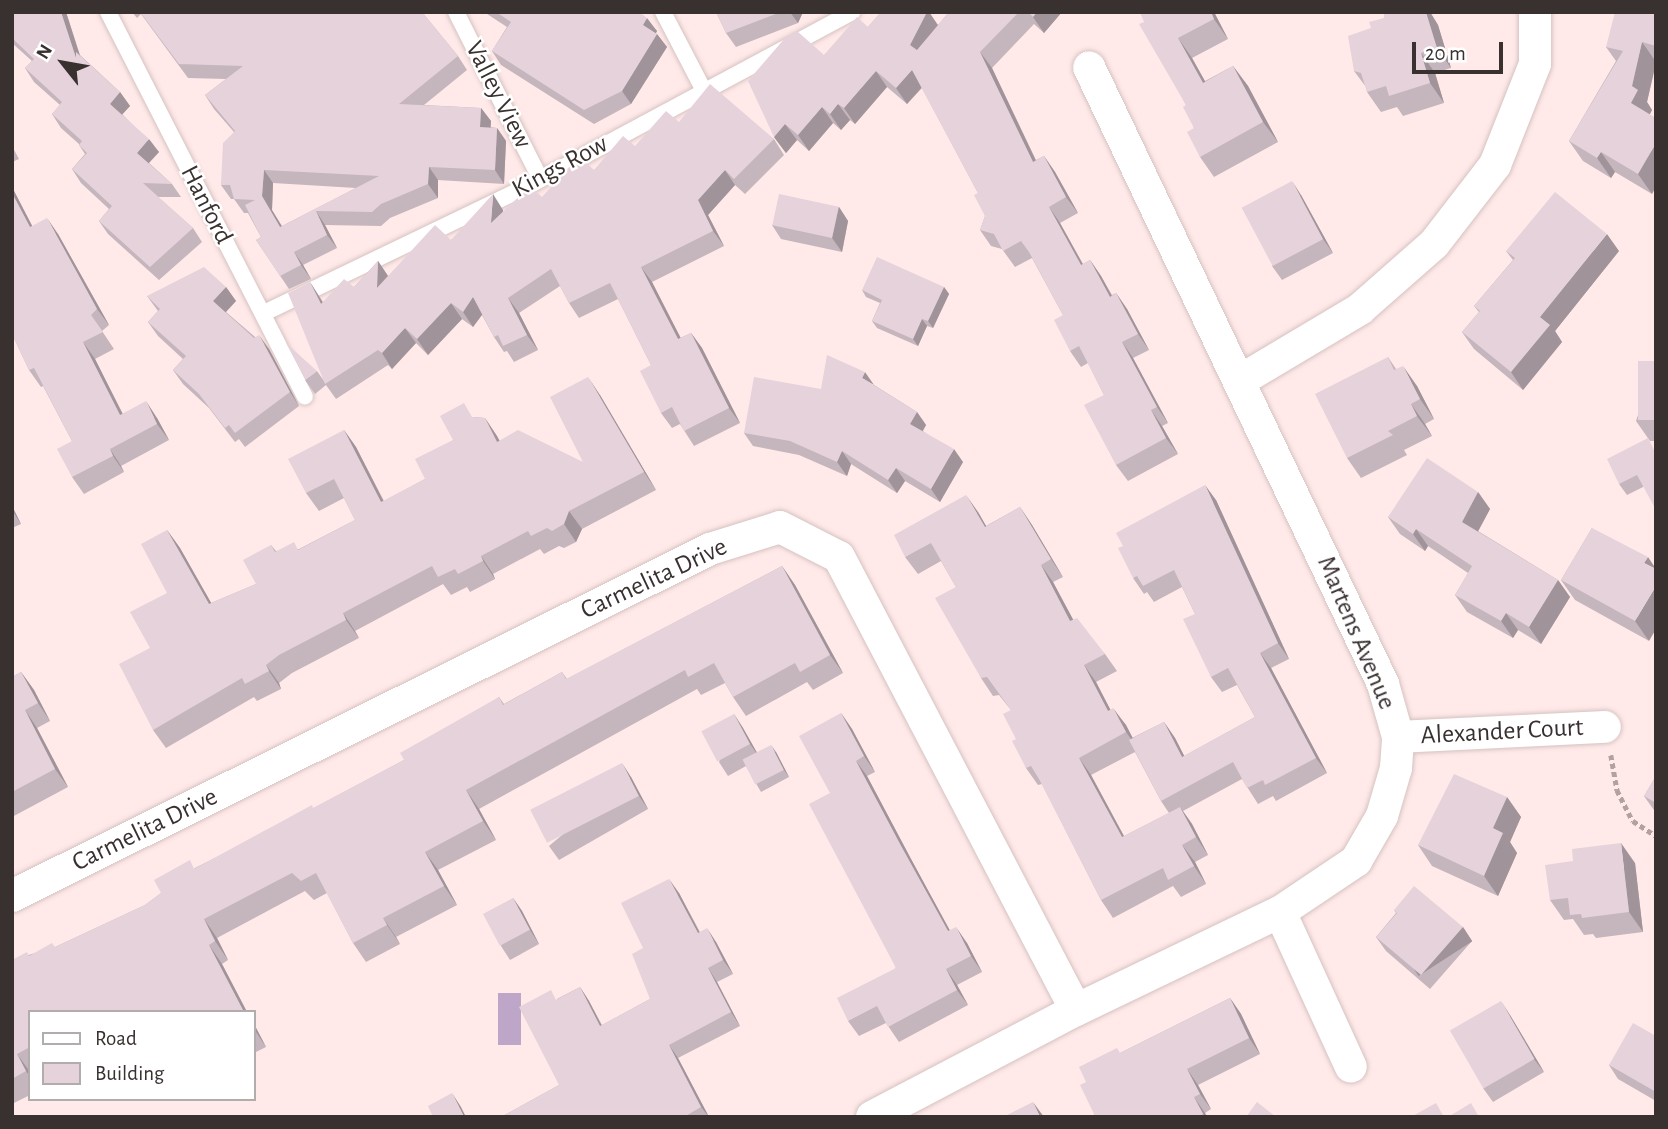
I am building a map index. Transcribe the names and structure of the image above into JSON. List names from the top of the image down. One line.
{"streets":{"street":["Carmelita Drive","Martens Avenue","Alexander Court"],"lane":["Valley View","Kings Row","Hanford"]},"crossings":[["Valley View","Kings Row"],["Kings Row","Hanford"],["Carmelita Drive","Martens Avenue"],["Martens Avenue","Alexander Court"]],"legend":["Road","Building"],"scale_bar":"20 m","north":"top left"}
